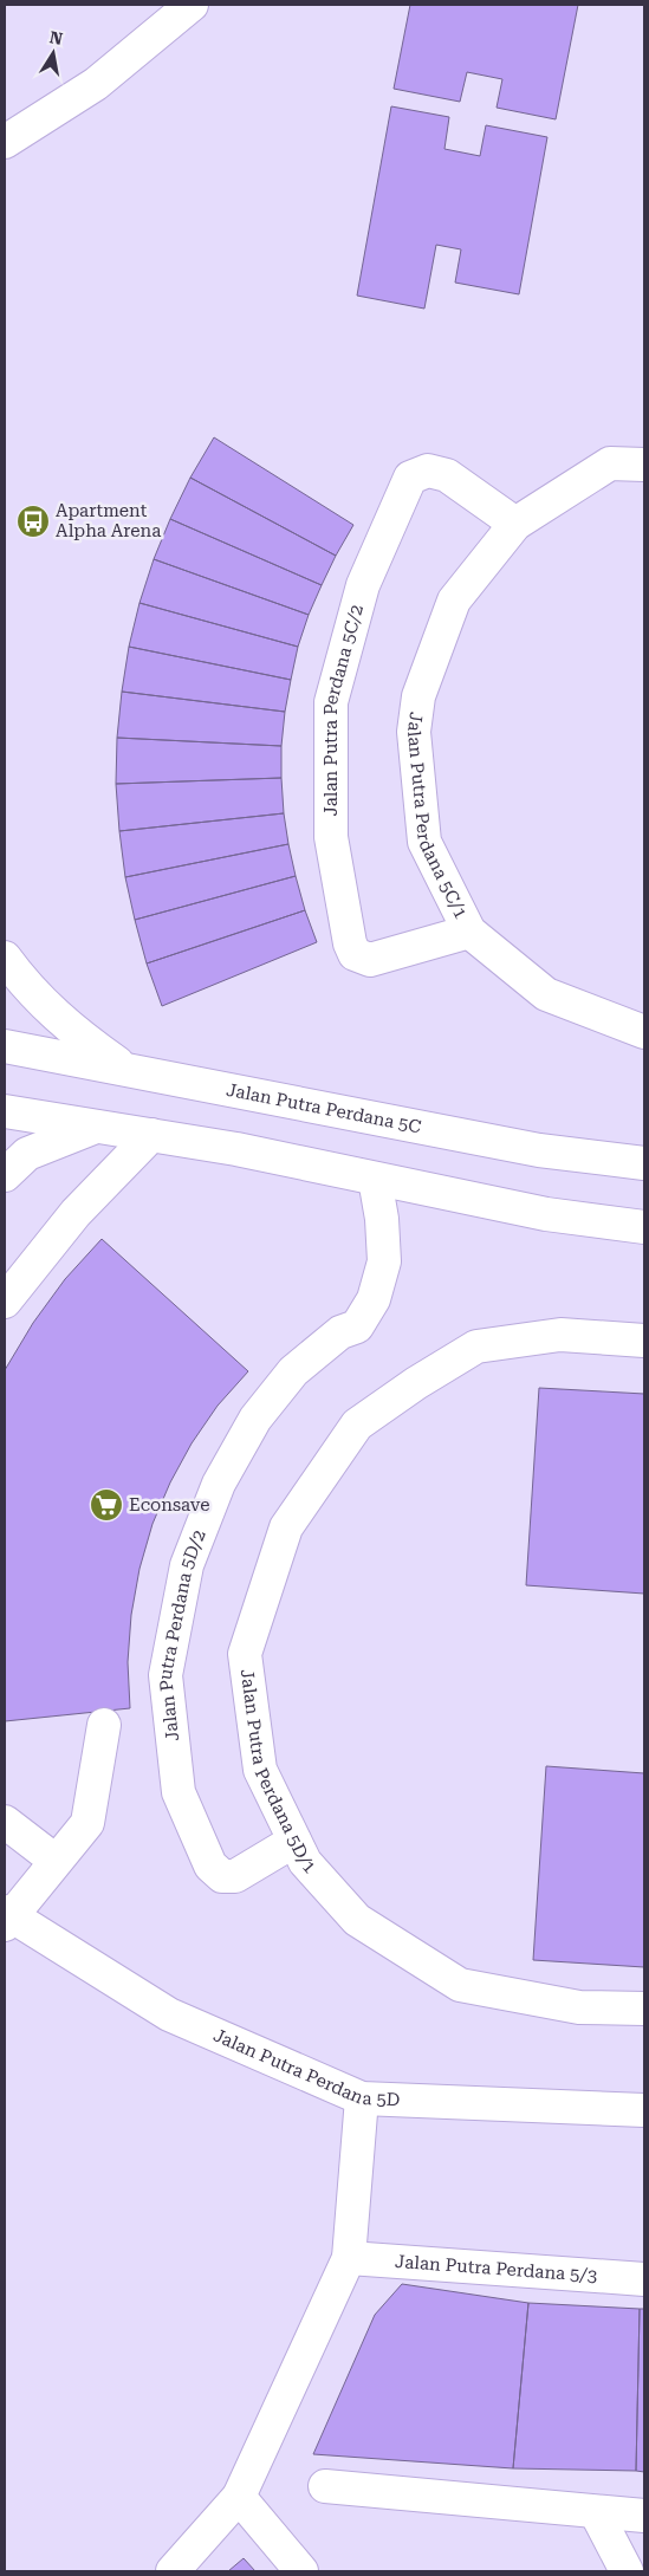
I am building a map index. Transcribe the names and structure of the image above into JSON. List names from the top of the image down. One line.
{"streets":{"street":["Jalan Putra Perdana 5C/2","Jalan Putra Perdana 5C/1","Jalan Putra Perdana 5C","Jalan Putra Perdana 5D/2","Jalan Putra Perdana 5D/1","Jalan Putra Perdana 5D","Jalan Putra Perdana 5/3"]},"crossings":[["Jalan Putra Perdana 5C/2","Jalan Putra Perdana 5C/1"],["Jalan Putra Perdana 5D/2","Jalan Putra Perdana 5D/1"]],"places":{"bus stop":["Apartment Alpha Arena"],"supermarket":["Econsave"]},"north":"top"}
